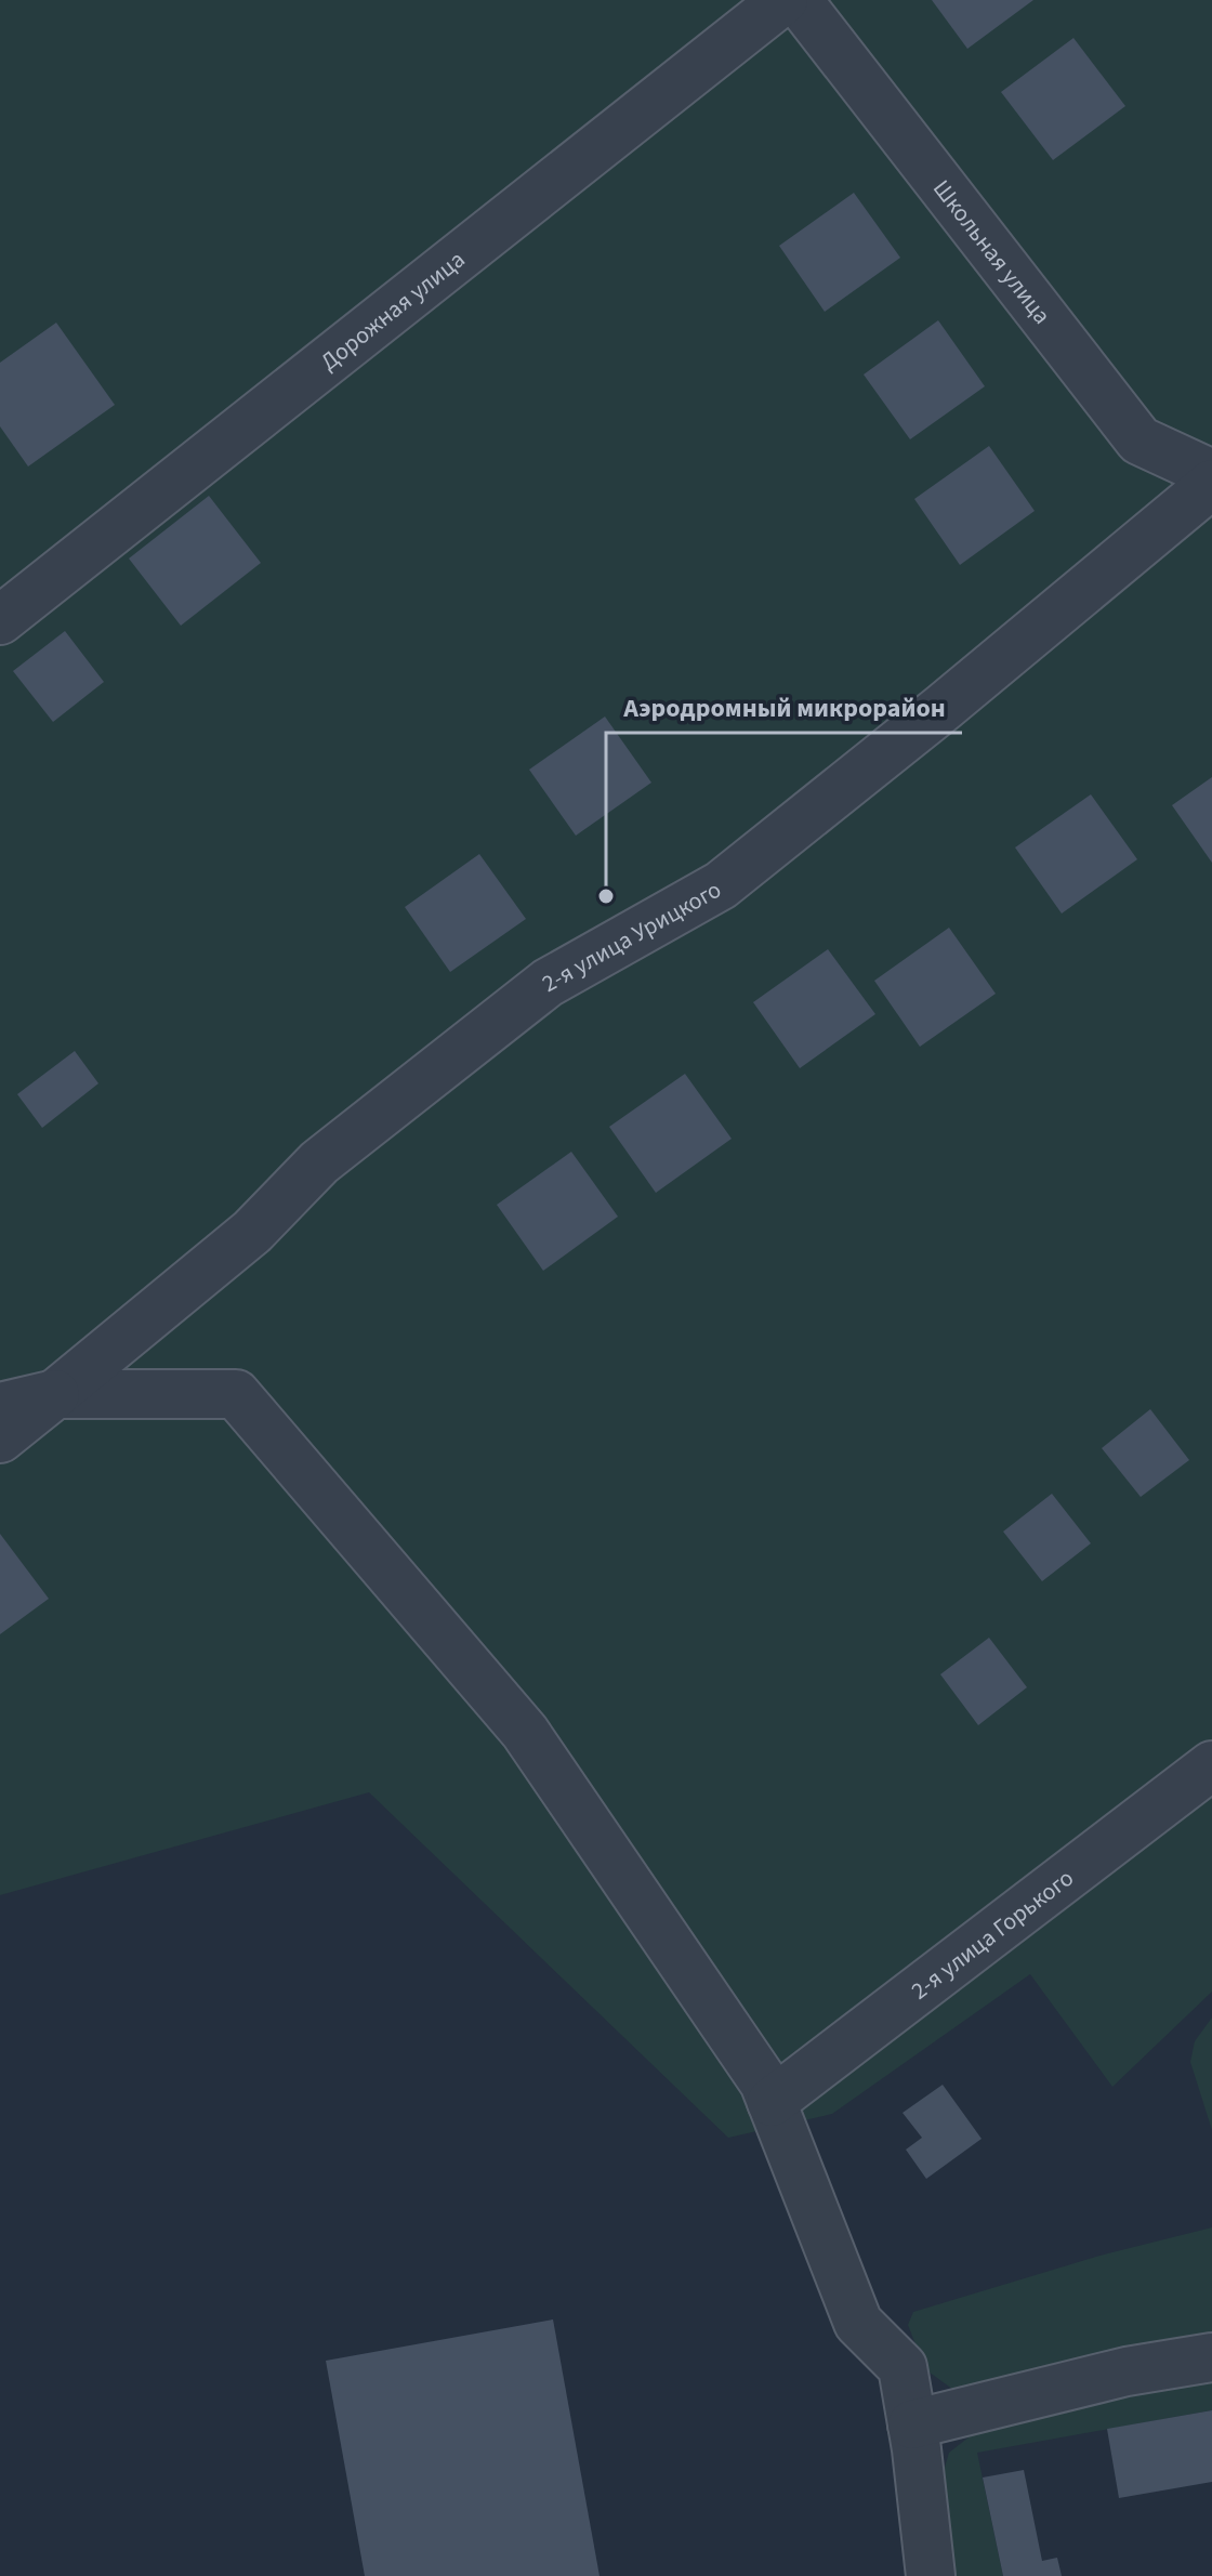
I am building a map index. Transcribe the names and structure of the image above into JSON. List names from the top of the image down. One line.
{"streets":{"street":["Школьная улица","Дорожная улица","2-я улица Урицкого","2-я улица Горького"]},"places":["Аэродромный микрорайон"]}
